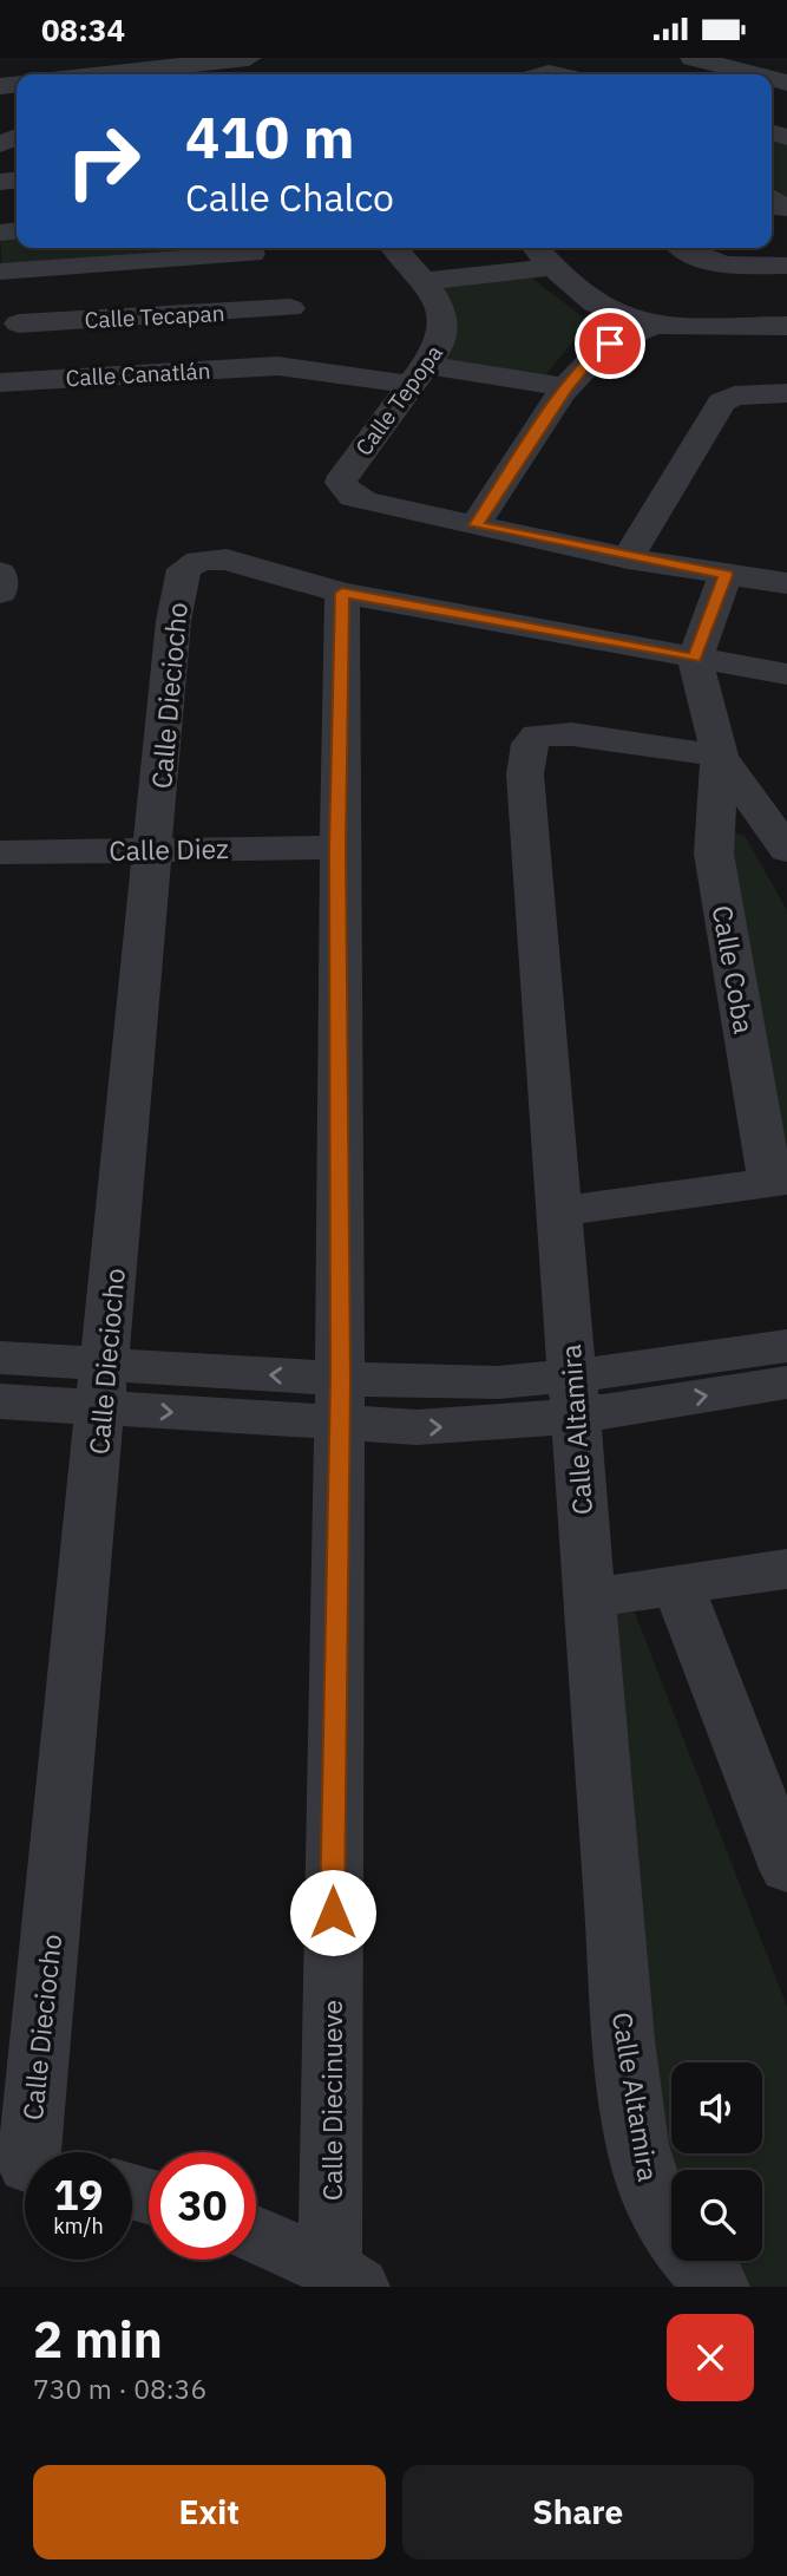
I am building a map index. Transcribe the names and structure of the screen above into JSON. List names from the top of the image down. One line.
{"streets":{"street":["Calle Tecapan","Calle Canatlán","Calle Tepopa","Calle Dieciocho","Calle Diez","Calle Coba","Calle Altamira","Calle Diecinueve"]},"crossings":[["Calle Tecapan","Calle Canatlán"],["Calle Canatlán","Calle Tepopa"],["Calle Dieciocho","Calle Diez"],["Calle Dieciocho","Calle Diecinueve"],["Calle Diez","Calle Diecinueve"],["Calle Coba","Calle Altamira"]],"page":{"status":"08:34","turn":["410 m","Calle Chalco"],"speed":"19 km/h","limit":"30","heading":["2 min","730 m · 08:36"],"buttons":["Exit","Share"]}}
